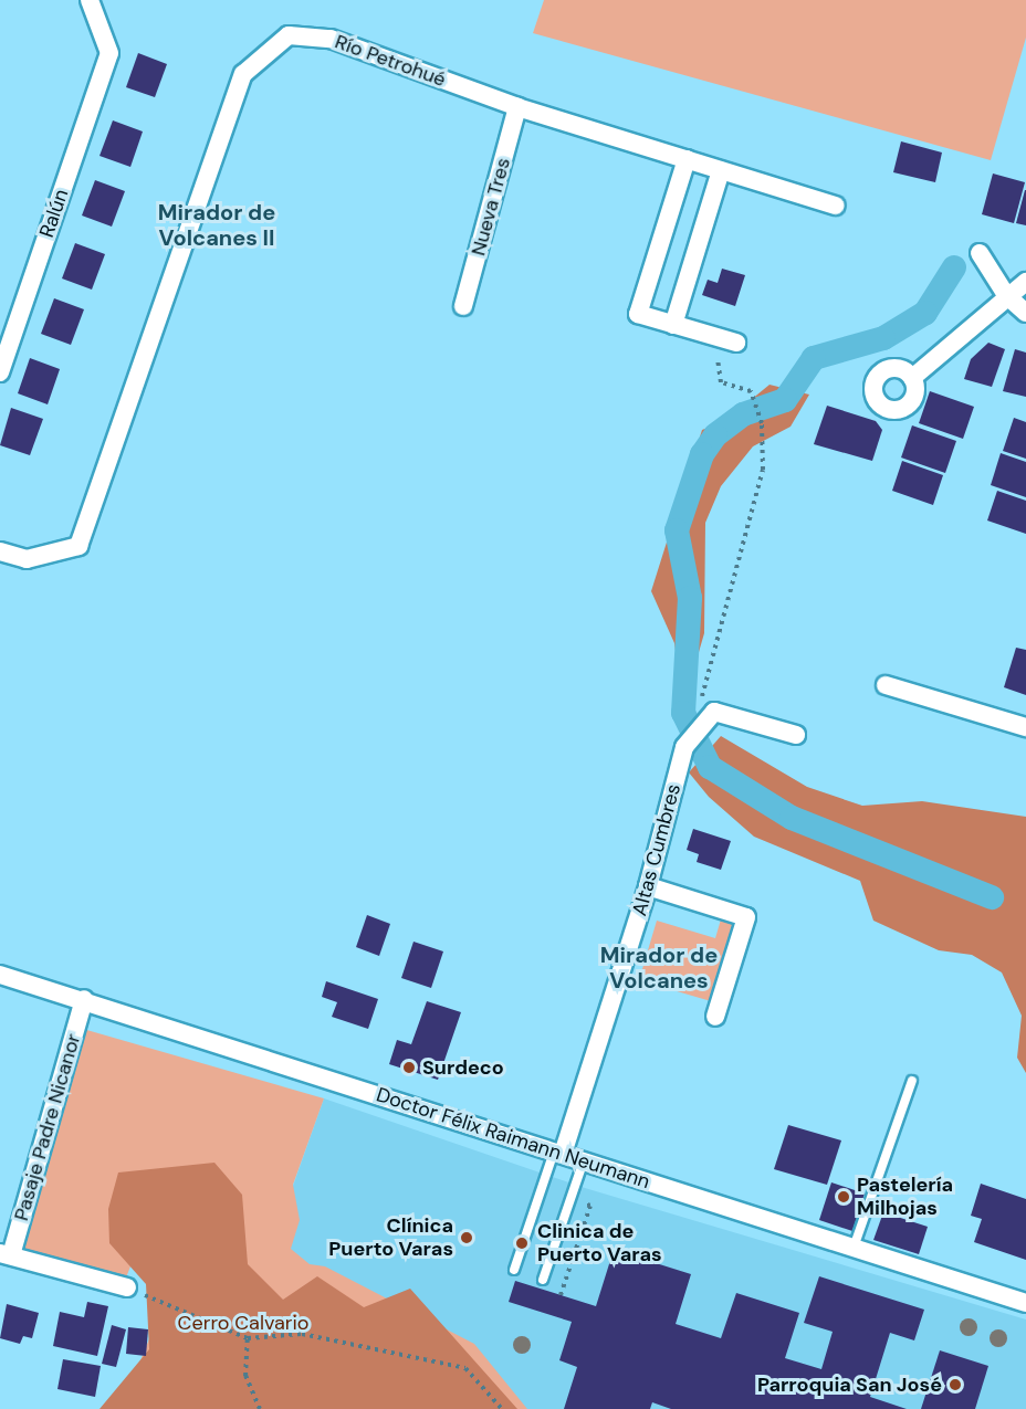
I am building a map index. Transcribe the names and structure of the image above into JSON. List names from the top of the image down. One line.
{"streets":{"street":["Río Petrohué","Nueva Tres","Ralún","Altas Cumbres","Pasaje Padre Nicanor","Doctor Félix Raimann Neumann"]},"crossings":[["Río Petrohué","Nueva Tres"],["Altas Cumbres","Doctor Félix Raimann Neumann"],["Pasaje Padre Nicanor","Doctor Félix Raimann Neumann"]],"districts":["Mirador de Volcanes II","Mirador de Volcanes"],"parks":["Cerro Calvario"],"places":["Surdeco","Pastelería Milhojas","Clínica Puerto Varas","Clinica de Puerto Varas","Parroquia San José"]}
